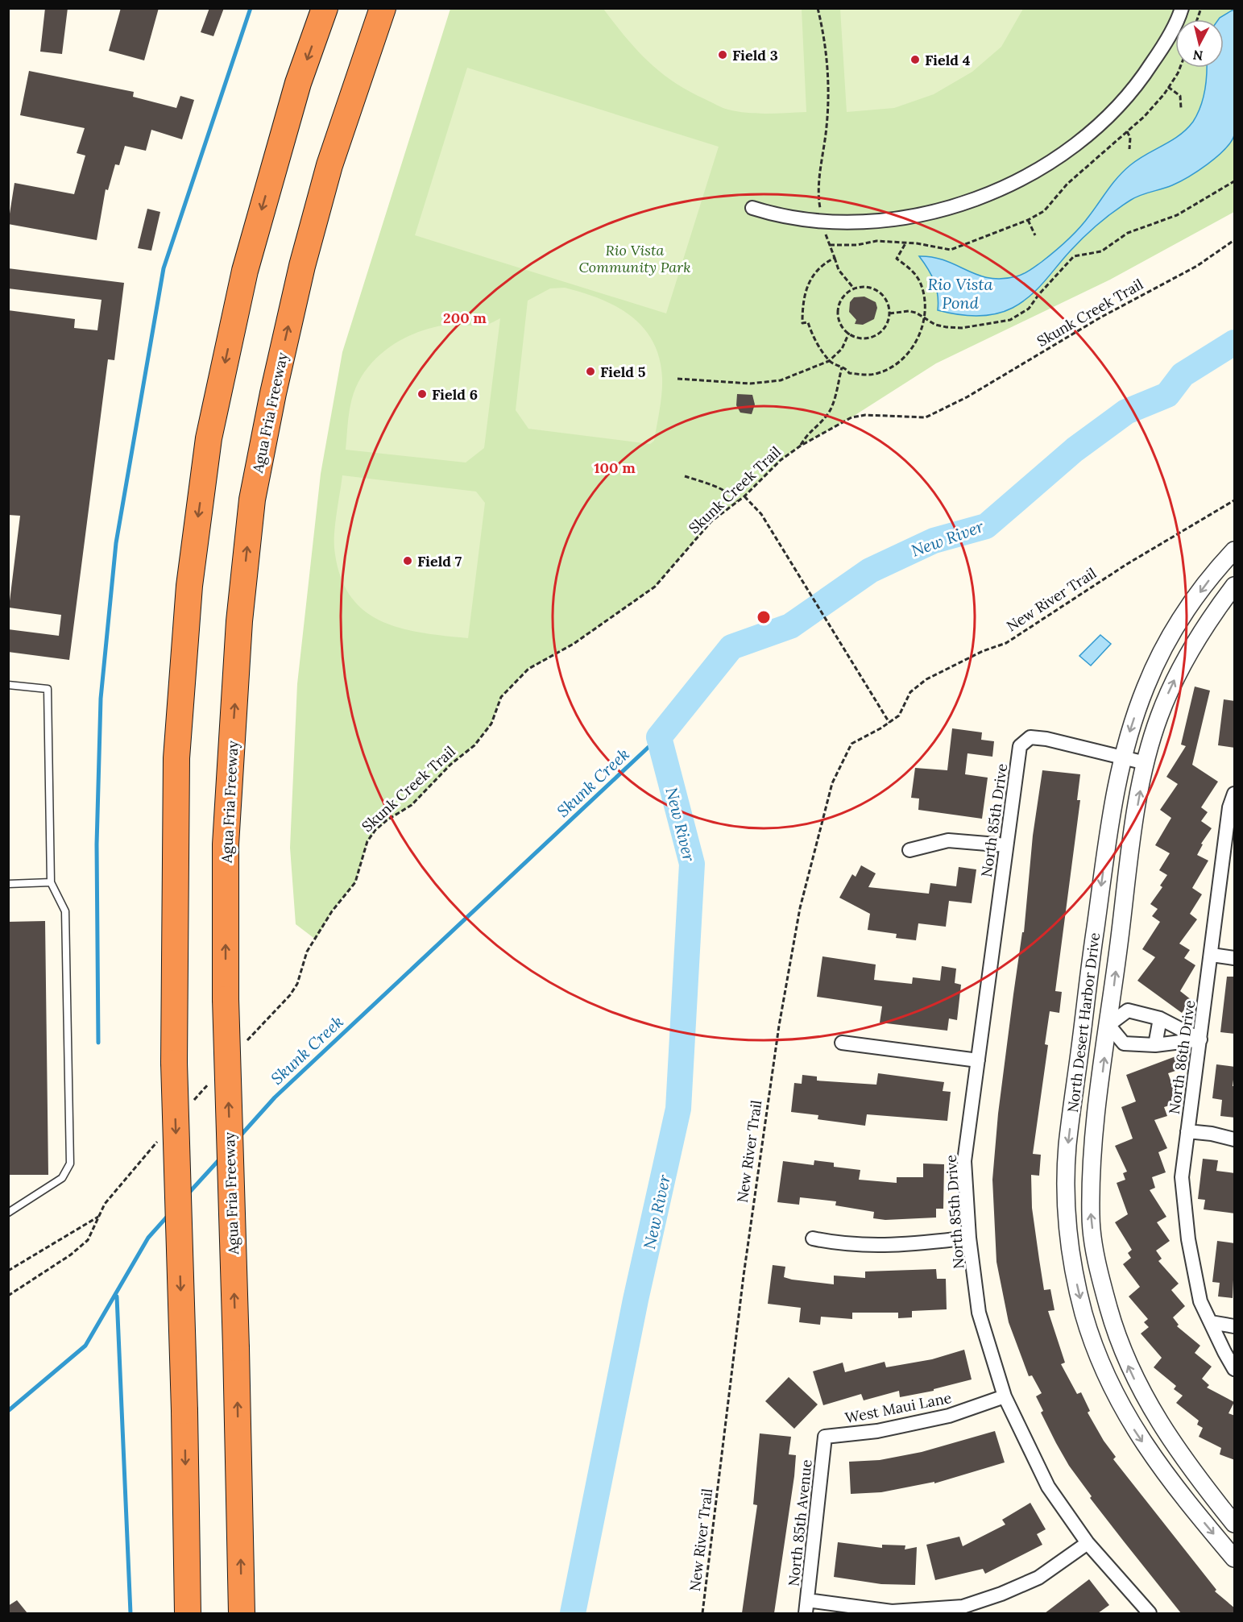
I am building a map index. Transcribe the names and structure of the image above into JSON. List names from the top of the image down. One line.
{"streets":{"highway":["Agua Fria Freeway"],"street":["North 85th Drive","North Desert Harbor Drive","North 86th Drive","West Maui Lane","North 85th Avenue"],"path":["Skunk Creek Trail","New River Trail"]},"crossings":[["North 85th Drive","North Desert Harbor Drive"],["North 85th Drive","West Maui Lane"],["West Maui Lane","North 85th Avenue"]],"water":["Rio Vista Pond","New River","Skunk Creek"],"parks":["Rio Vista Community Park"],"places":["Field 3","Field 4","Field 5","Field 6","Field 7"],"north":"bottom","rings":["200 m","100 m"]}
